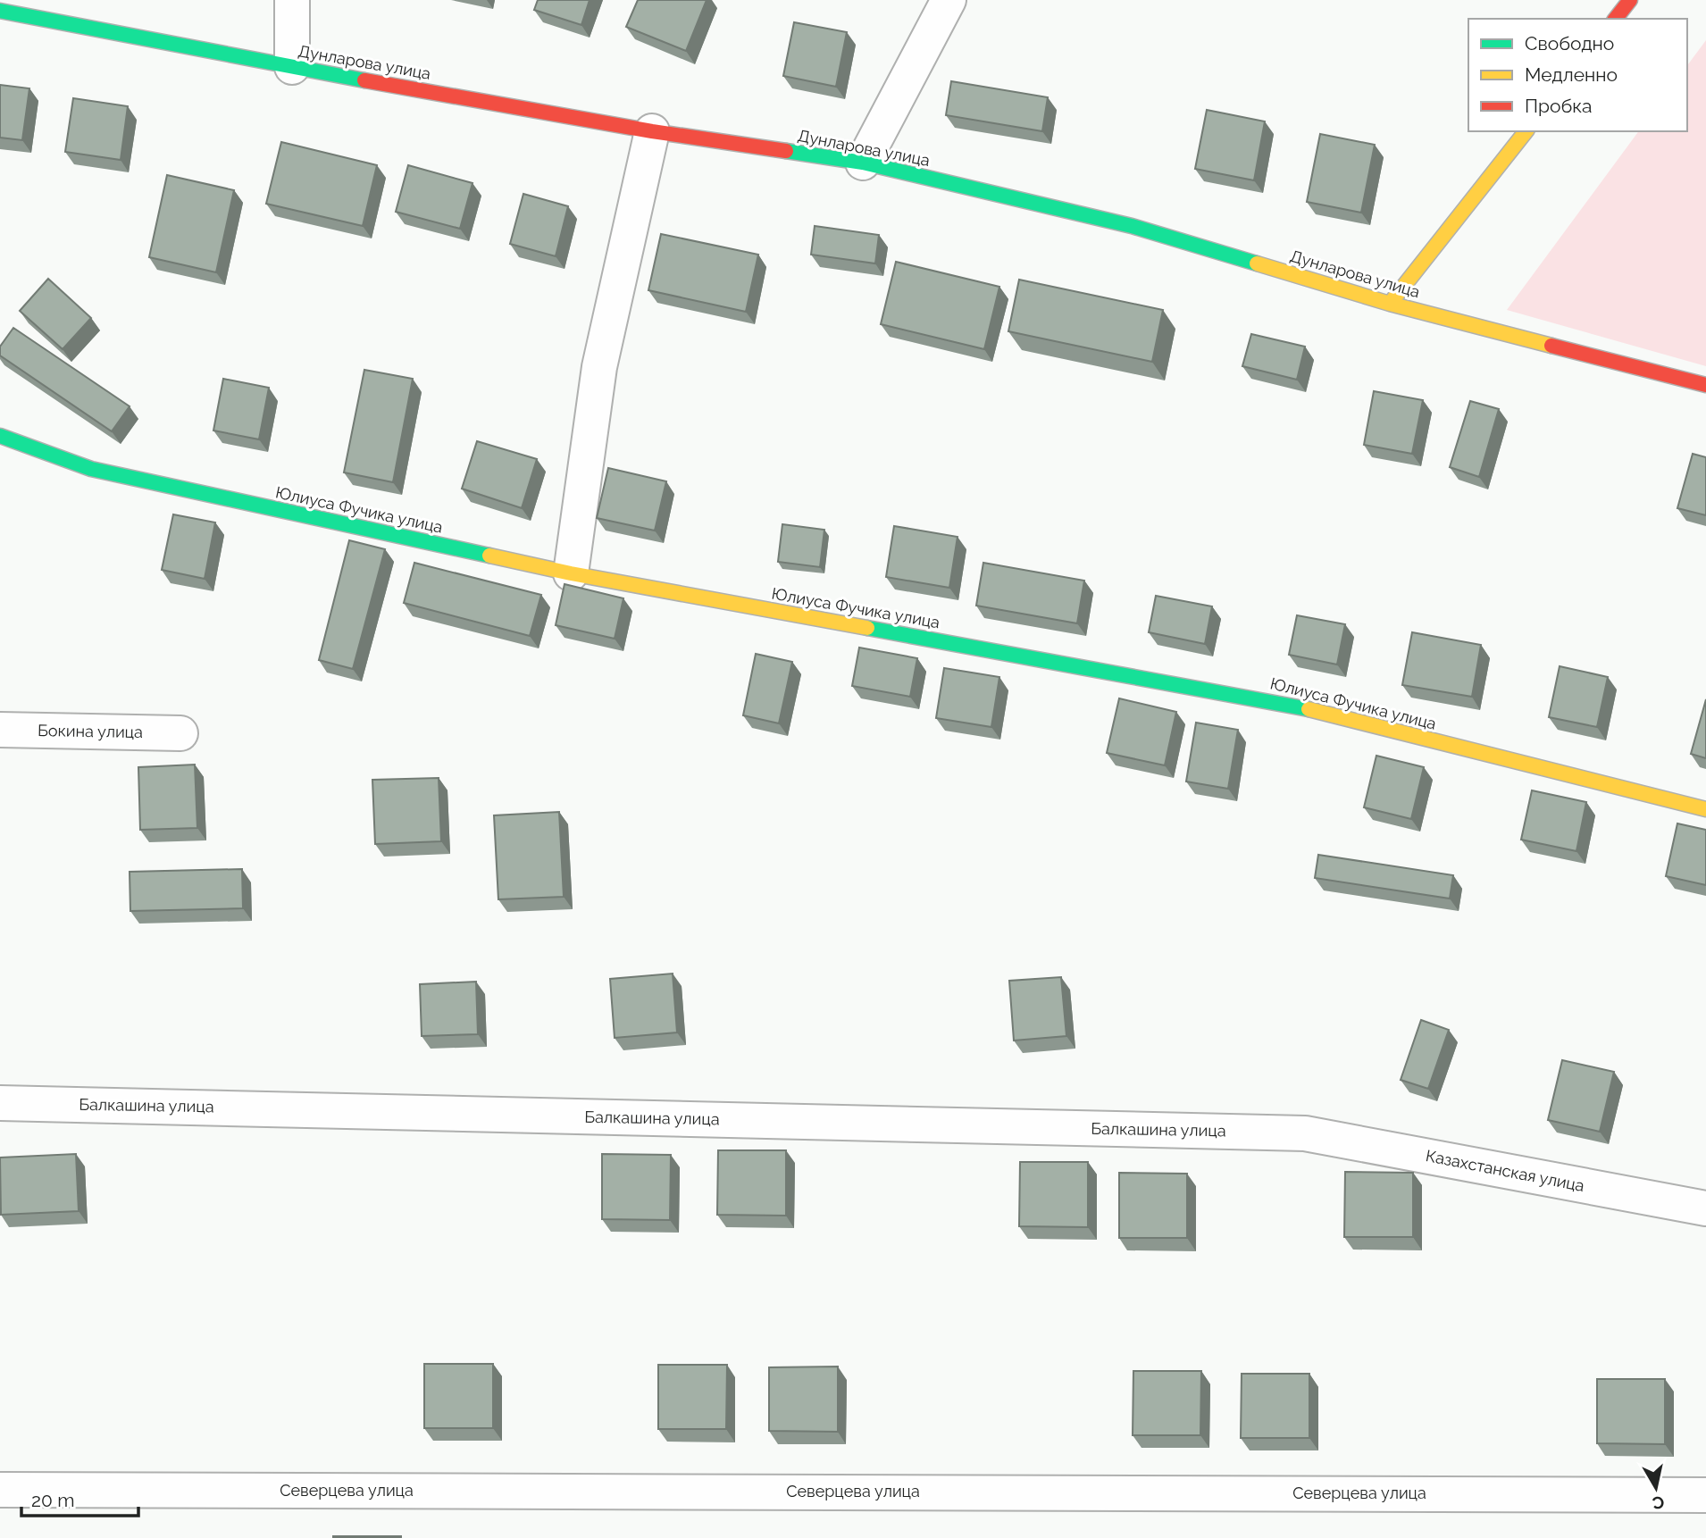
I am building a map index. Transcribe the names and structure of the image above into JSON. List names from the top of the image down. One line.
{"streets":{"street":["Дунларова улица","Юлиуса Фучика улица","Бокина улица","Балкашина улица","Казахстанская улица","Северцева улица"]},"crossings":[["Балкашина улица","Казахстанская улица"]],"legend":["Свободно","Медленно","Пробка"],"scale_bar":"20 m","north":"bottom"}
